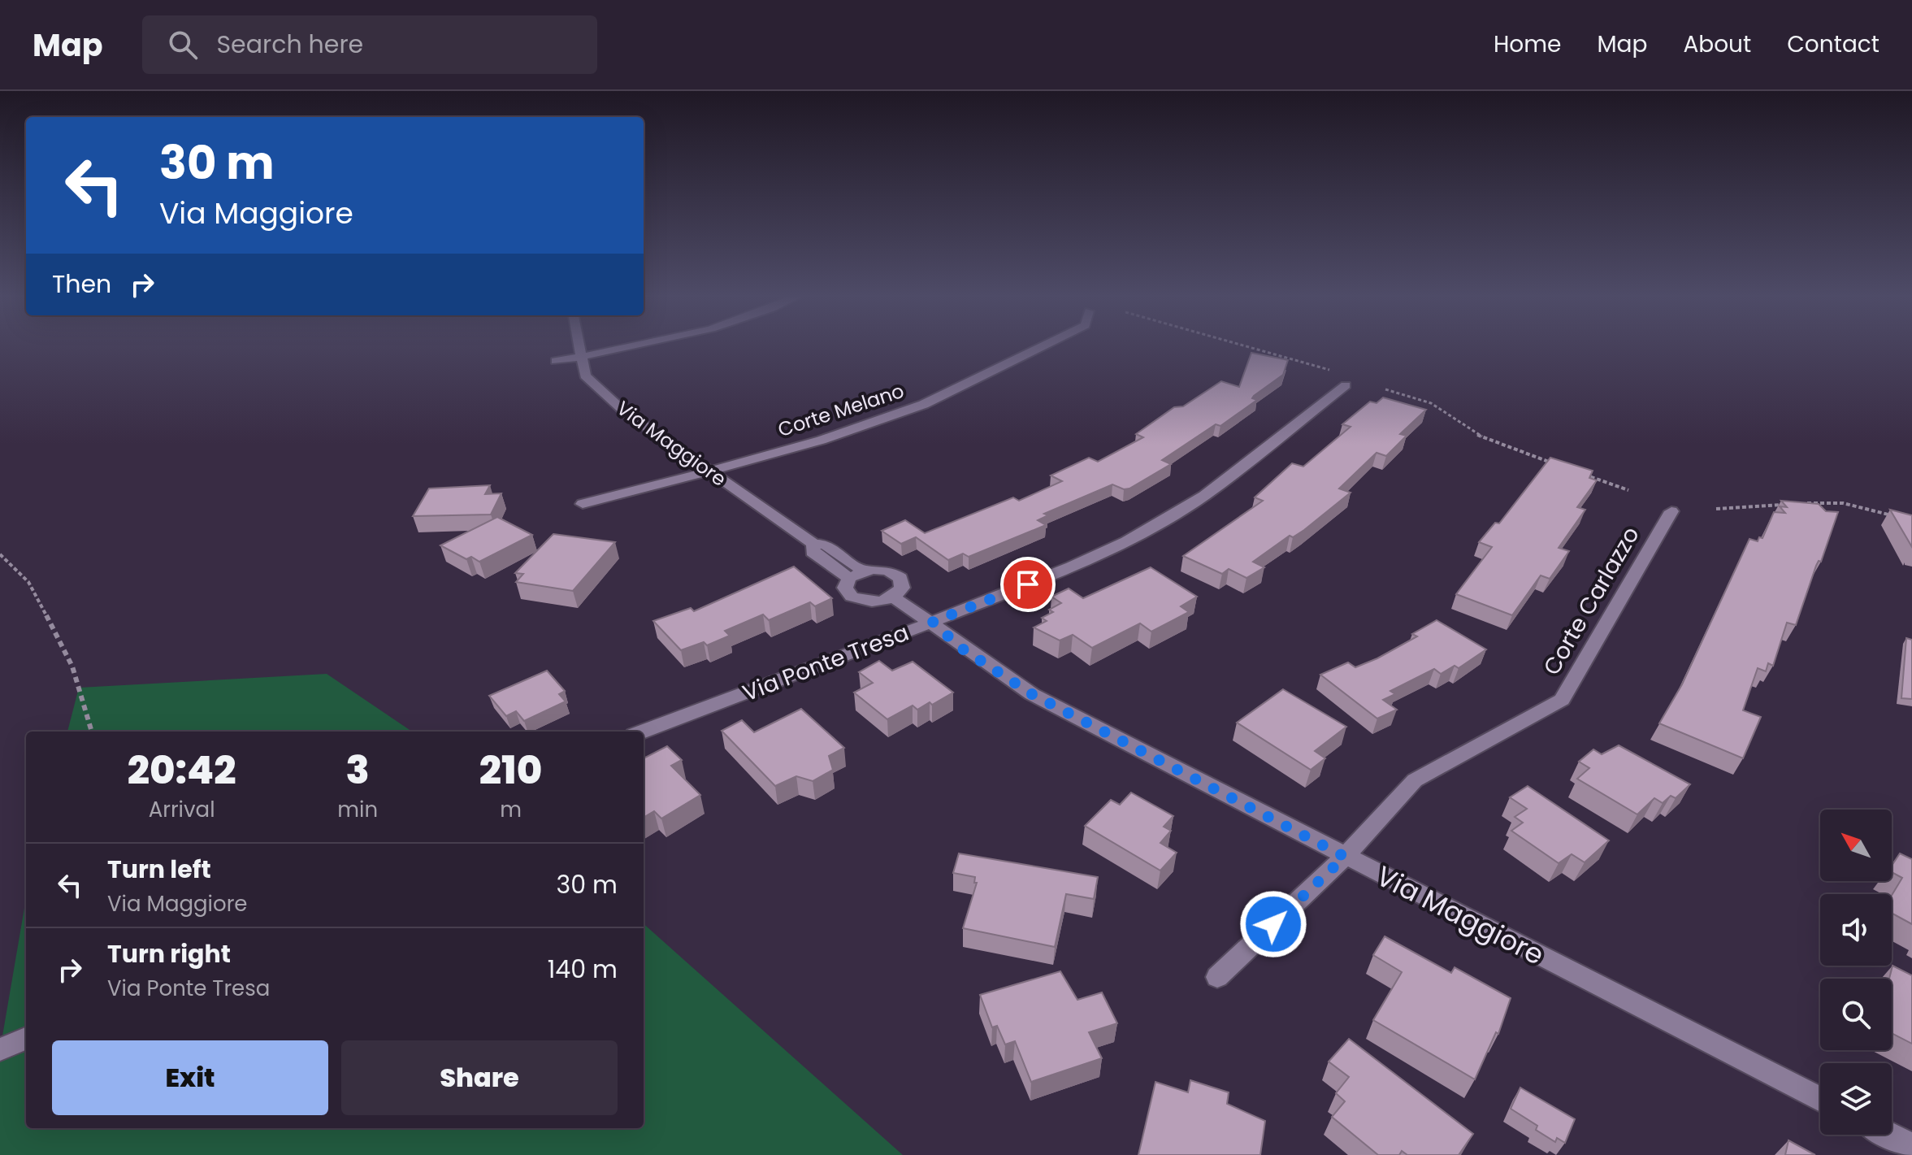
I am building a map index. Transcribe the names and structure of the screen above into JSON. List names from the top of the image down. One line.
{"streets":{"street":["Corte Melano","Via Maggiore","Corte Carlazzo","Via Ponte Tresa"]},"crossings":[["Corte Melano","Via Maggiore"],["Via Maggiore","Corte Carlazzo"],["Via Maggiore","Via Ponte Tresa"]],"north":"top left","page":{"header":"Map","search":"Search here","nav":["Home","Map","About","Contact"],"turn":["30 m","Via Maggiore"],"then":"Then","eta":["20:42","Arrival","3","min","210","m"],"list":[{"name":"Turn left","note":"Via Maggiore","value":"30 m"},{"name":"Turn right","note":"Via Ponte Tresa","value":"140 m"}],"buttons":["Exit","Share"]}}
